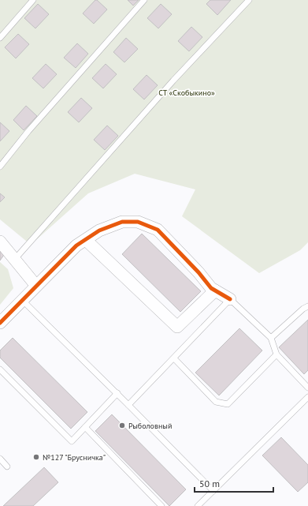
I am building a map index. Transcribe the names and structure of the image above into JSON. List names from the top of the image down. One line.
{"parks":["СТ «Скобыкино»"],"places":["Рыболовный","№127 \"Брусничка\""],"scale_bar":"50 m"}
